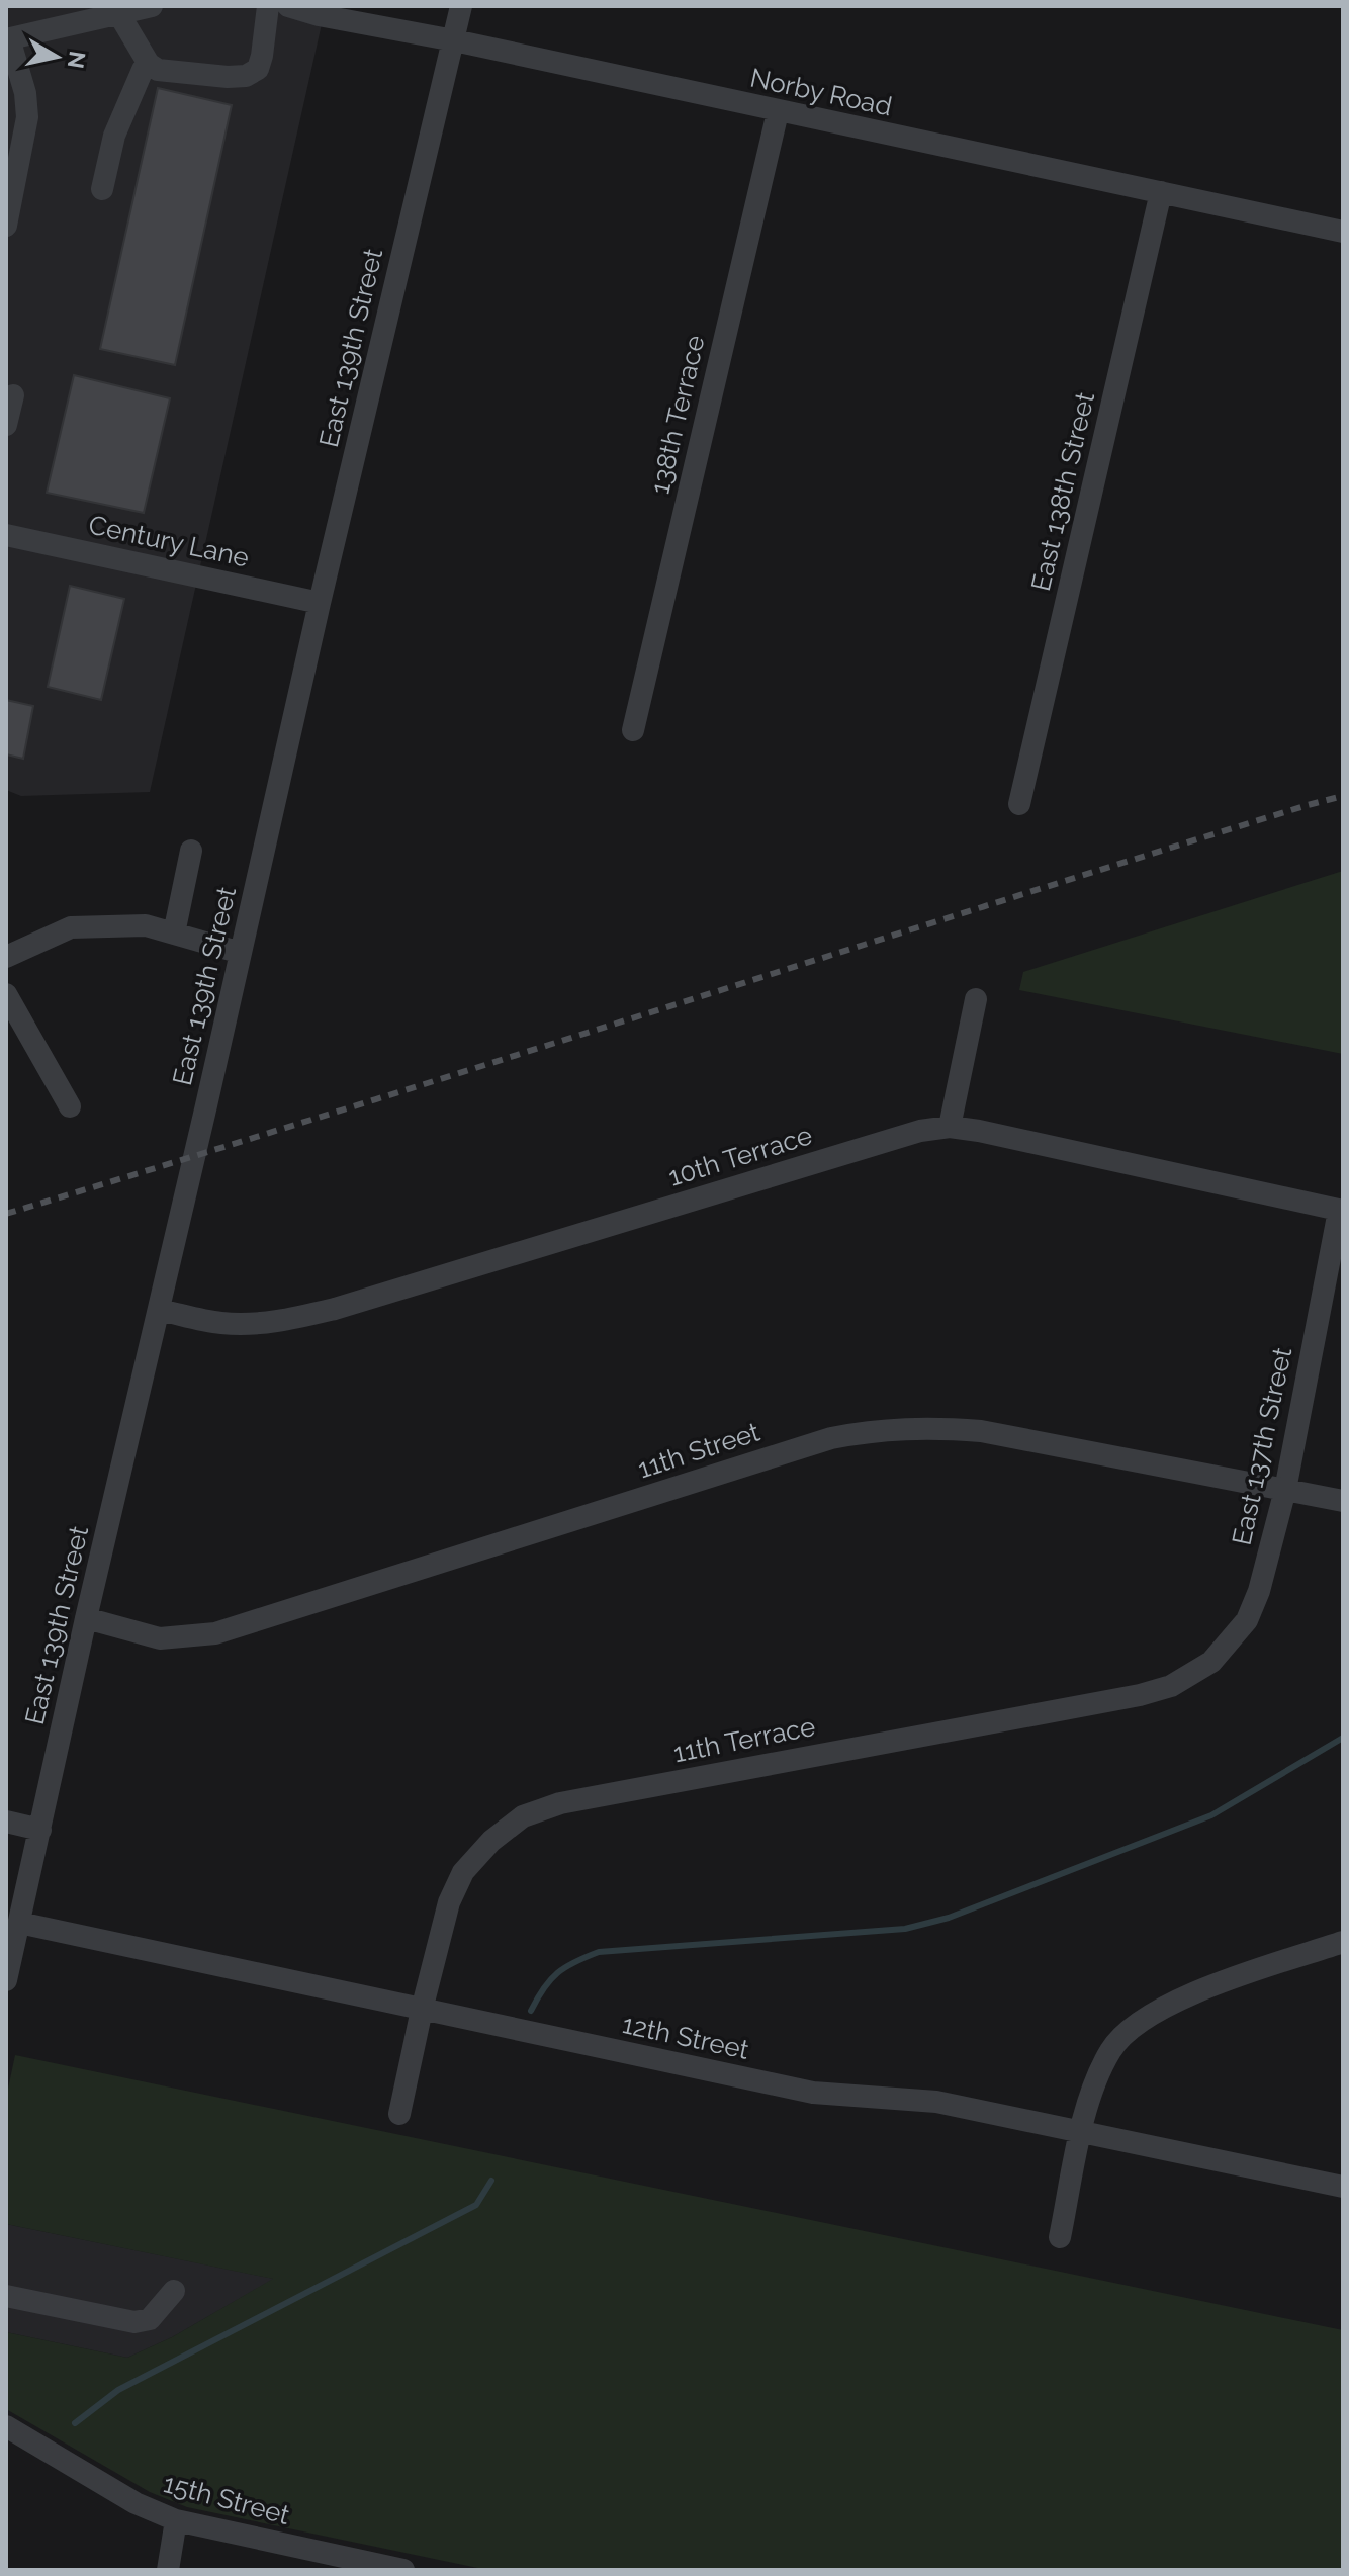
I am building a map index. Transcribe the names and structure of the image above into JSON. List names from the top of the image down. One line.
{"streets":{"street":["Norby Road","East 139th Street","138th Terrace","East 138th Street","Century Lane","10th Terrace","East 137th Street","11th Street","11th Terrace","12th Street","15th Street"]},"crossings":[["Norby Road","East 139th Street"],["Norby Road","138th Terrace"],["Norby Road","East 138th Street"],["East 139th Street","Century Lane"],["East 139th Street","10th Terrace"],["East 139th Street","11th Street"],["East 139th Street","12th Street"],["10th Terrace","East 137th Street"],["East 137th Street","11th Street"],["East 137th Street","11th Terrace"],["11th Terrace","12th Street"]],"north":"right"}
